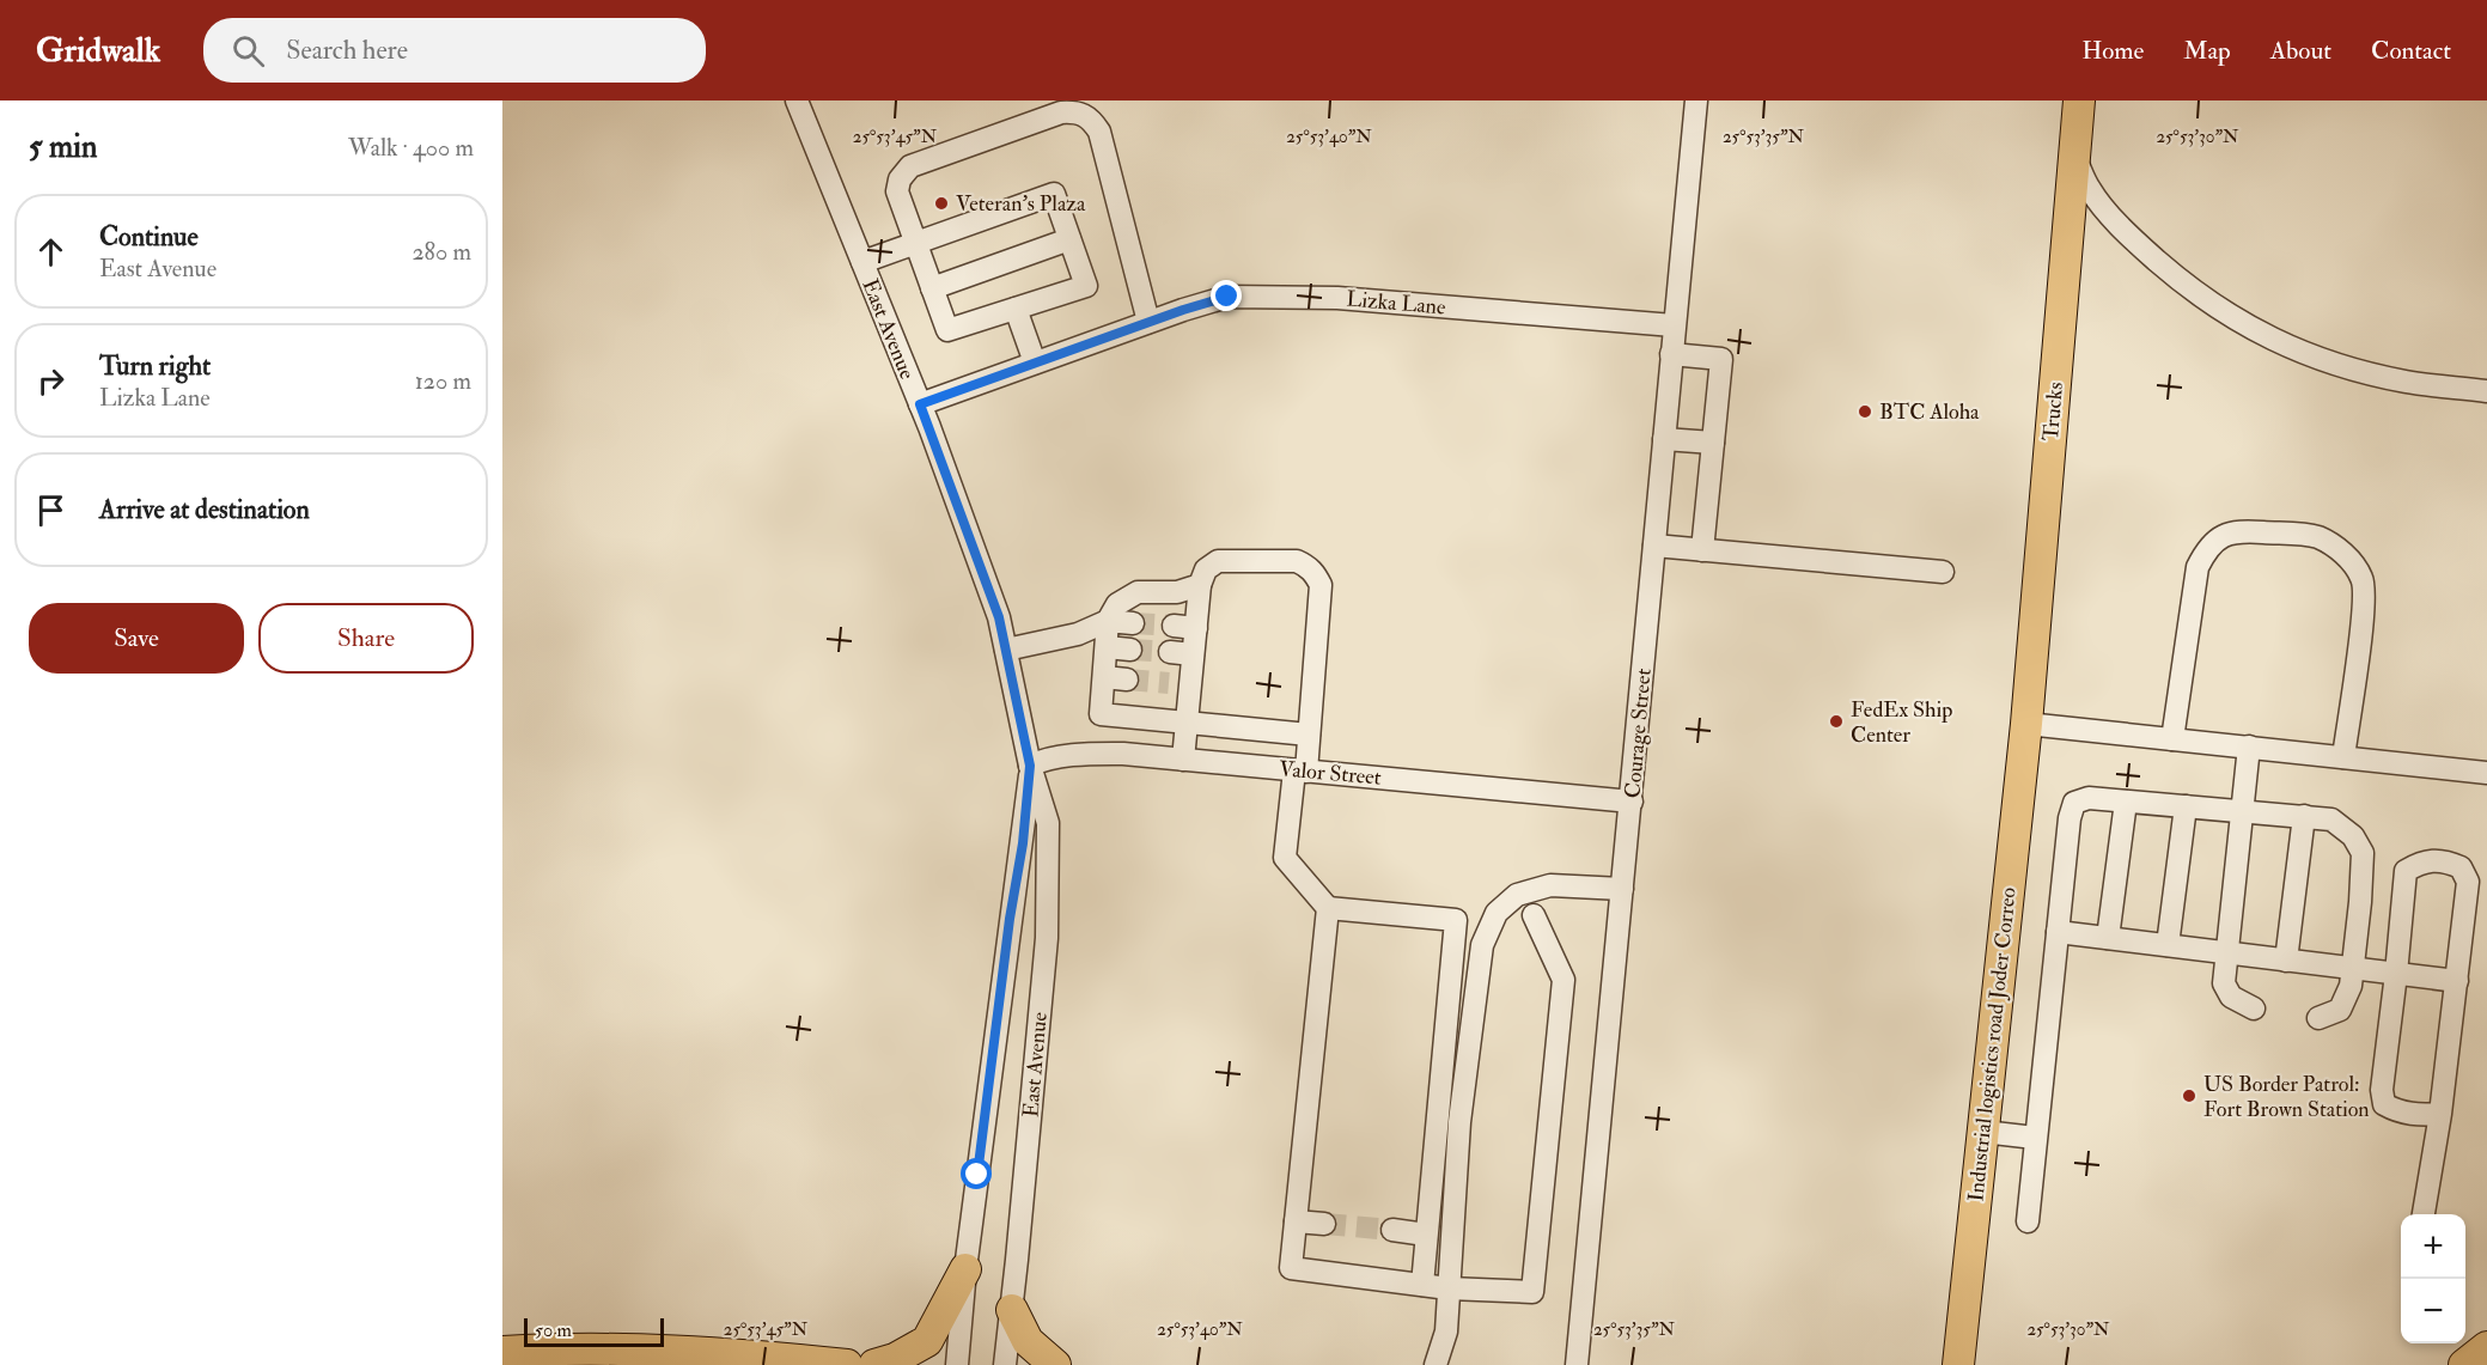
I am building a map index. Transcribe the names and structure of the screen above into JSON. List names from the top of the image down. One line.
{"streets":{"highway":["Trucks","Industrial logistics road Joder Correo"],"street":["Lizka Lane","East Avenue","Courage Street","Valor Street"]},"crossings":[["Lizka Lane","East Avenue"],["Lizka Lane","Courage Street"],["East Avenue","Valor Street"],["Trucks","Industrial logistics road Joder Correo"],["Courage Street","Valor Street"]],"places":["Veteran's Plaza","BTC Aloha","FedEx Ship Center","US Border Patrol: Fort Brown Station"],"scale_bar":"50 m","page":{"header":"Gridwalk","search":"Search here","nav":["Home","Map","About","Contact"],"heading":["5 min","Walk · 400 m"],"list":[["Continue","East Avenue","280 m"],["Turn right","Lizka Lane","120 m"],"Arrive at destination"],"buttons":["Save","Share"],"map_buttons":["+","−"],"scale":"50 m"},"coordinates":["25°53'45\"N","25°53'40\"N","25°53'35\"N","25°53'30\"N"]}
